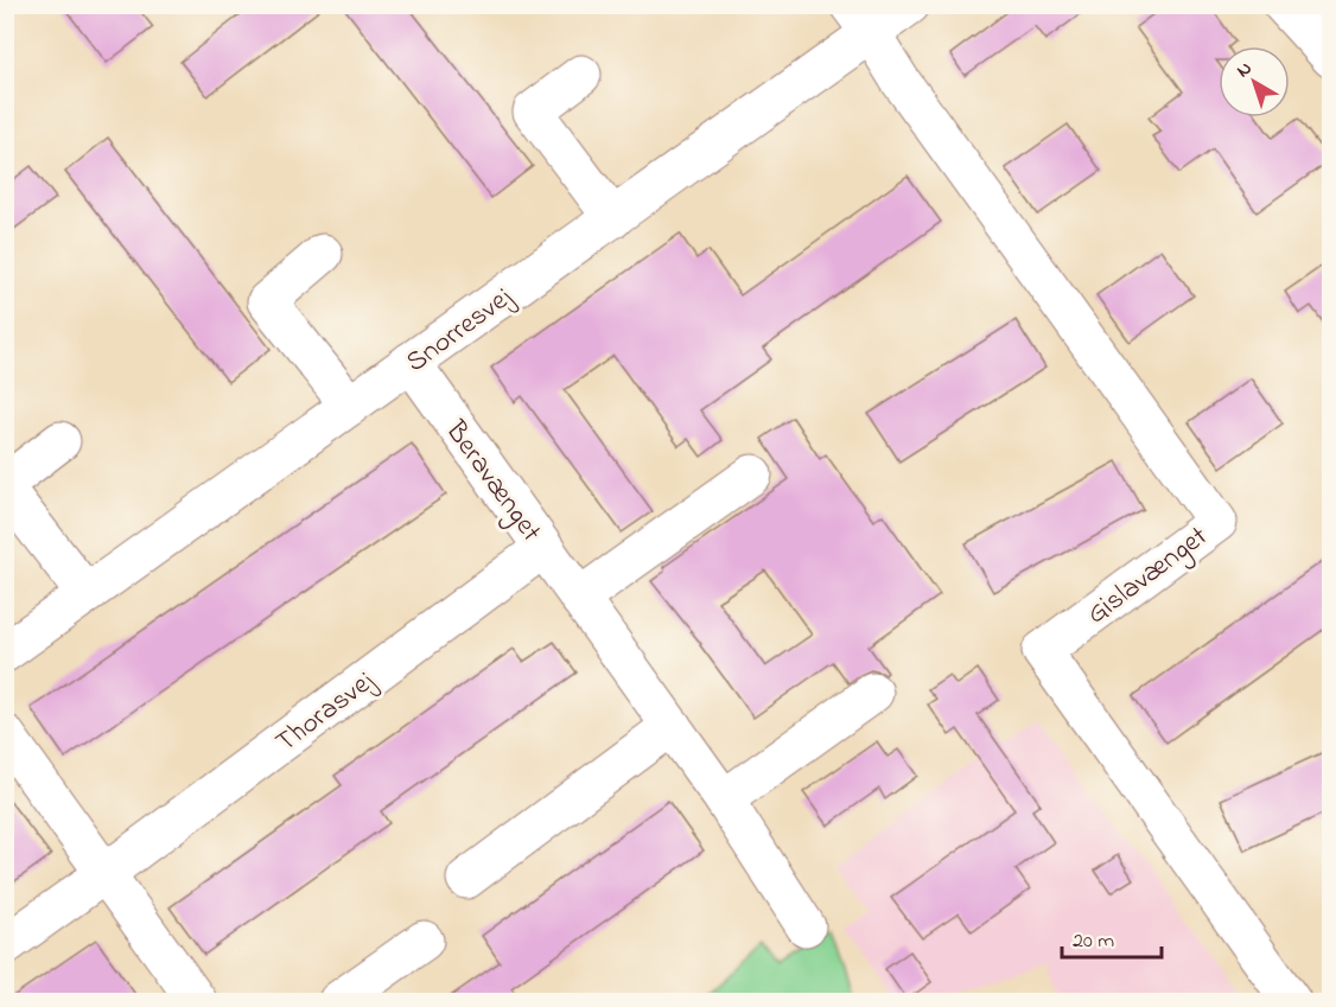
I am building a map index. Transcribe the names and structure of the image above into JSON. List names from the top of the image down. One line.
{"streets":{"street":["Snorresvej","Beravænget","Gislavænget","Thorasvej"]},"crossings":[["Snorresvej","Beravænget"],["Snorresvej","Gislavænget"],["Beravænget","Thorasvej"]],"scale_bar":"20 m","north":"top left"}
